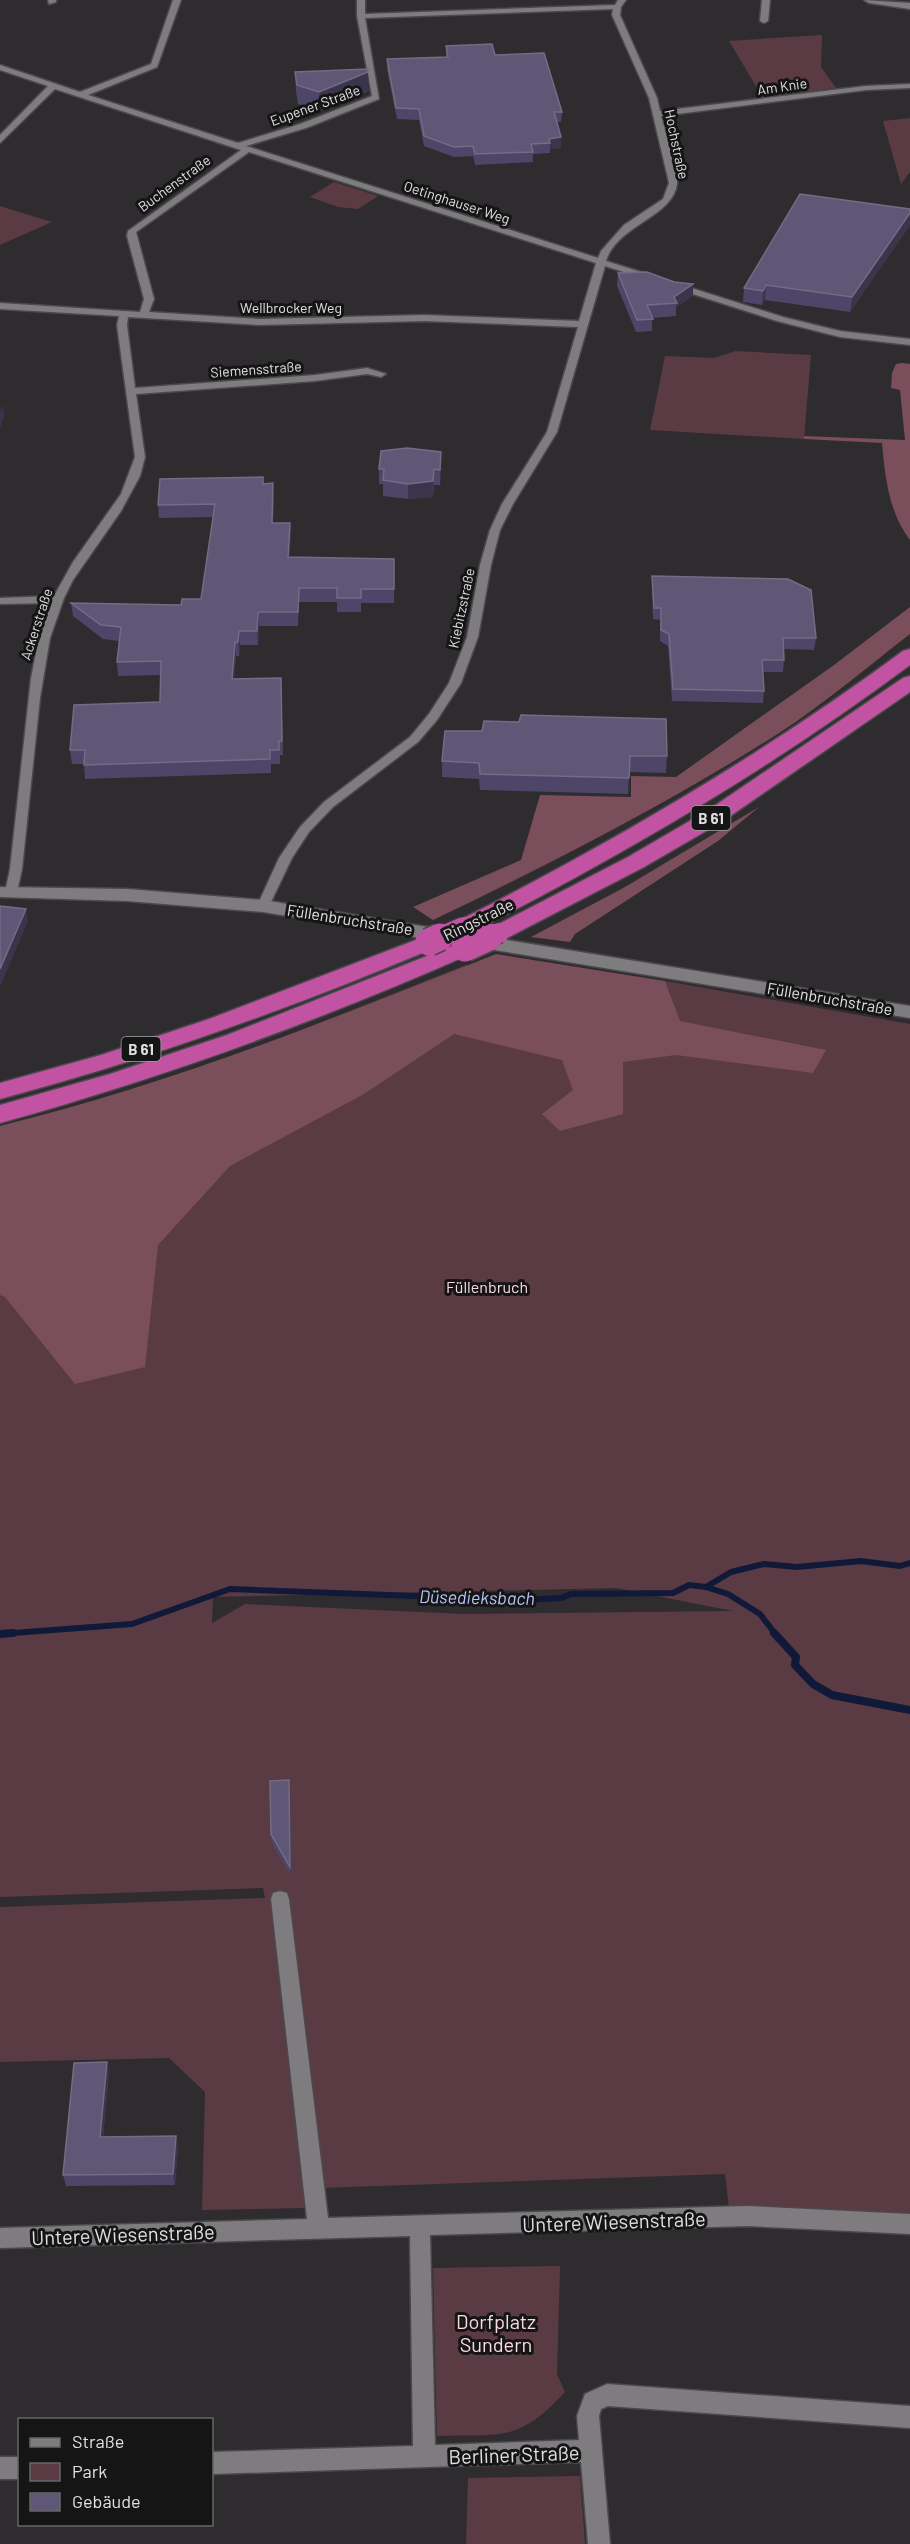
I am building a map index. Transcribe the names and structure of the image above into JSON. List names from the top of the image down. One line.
{"streets":{"highway":["B 61","Ringstraße"],"street":["Am Knie","Eupener Straße","Hochstraße","Buchenstraße","Oetinghauser Weg","Wellbrocker Weg","Siemensstraße","Kiebitzstraße","Ackerstraße","Füllenbruchstraße","Untere Wiesenstraße","Berliner Straße"]},"crossings":[["Am Knie","Hochstraße"],["Eupener Straße","Oetinghauser Weg"],["Hochstraße","Oetinghauser Weg"],["Hochstraße","Kiebitzstraße"],["Buchenstraße","Oetinghauser Weg"],["Buchenstraße","Wellbrocker Weg"],["Oetinghauser Weg","Kiebitzstraße"],["Wellbrocker Weg","Kiebitzstraße"],["Wellbrocker Weg","Ackerstraße"],["Siemensstraße","Ackerstraße"],["Kiebitzstraße","Füllenbruchstraße"],["Ackerstraße","Füllenbruchstraße"]],"water":["Düsedieksbach"],"parks":["Füllenbruch","Dorfplatz Sundern"],"legend":["Straße","Park","Gebäude"]}
